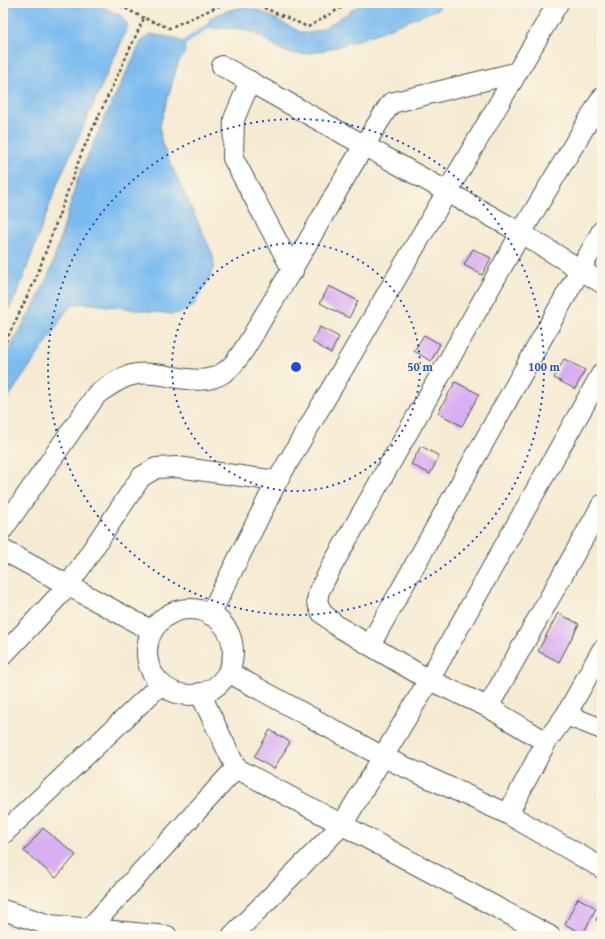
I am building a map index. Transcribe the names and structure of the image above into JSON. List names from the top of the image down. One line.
{"rings":["50 m","100 m"]}
